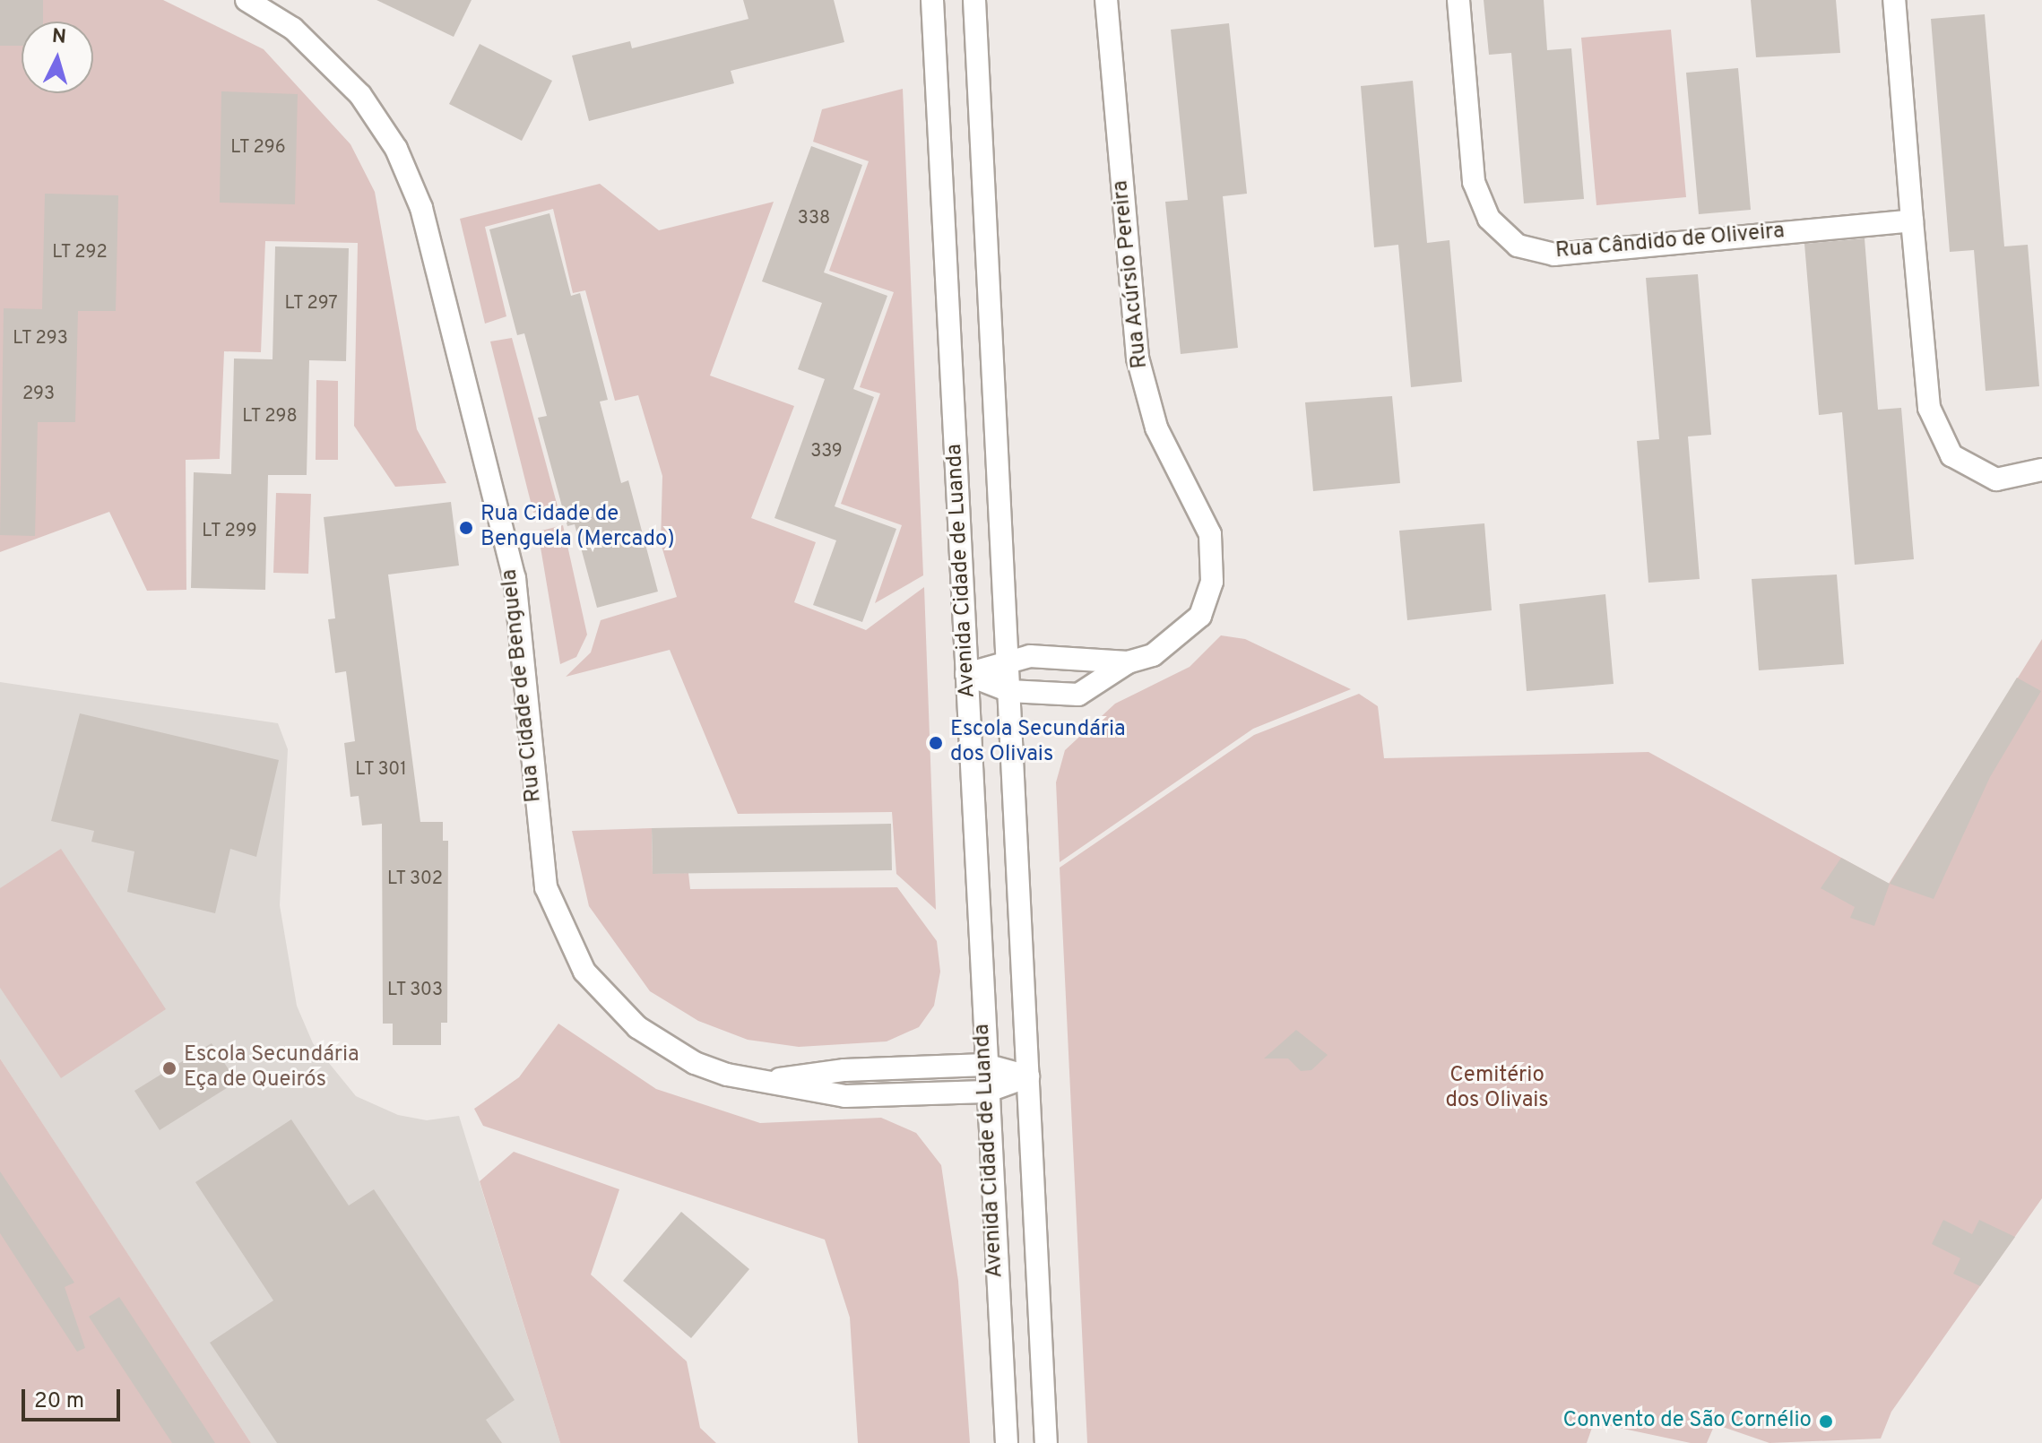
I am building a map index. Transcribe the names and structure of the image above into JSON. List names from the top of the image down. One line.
{"streets":{"street":["Rua Cândido de Oliveira","Rua Acúrsio Pereira","Avenida Cidade de Luanda","Rua Cidade de Benguela"]},"crossings":[["Rua Acúrsio Pereira","Avenida Cidade de Luanda"],["Avenida Cidade de Luanda","Rua Cidade de Benguela"]],"parks":["Cemitério dos Olivais"],"places":["Rua Cidade de Benguela (Mercado)","Escola Secundária dos Olivais","Escola Secundária Eça de Queirós","Convento de São Cornélio"],"house_numbers":["LT 296","338","LT 292","LT 297","LT 293","293","LT 298","339","LT 299","LT 301","LT 302","LT 303"],"scale_bar":"20 m","north":"top"}
